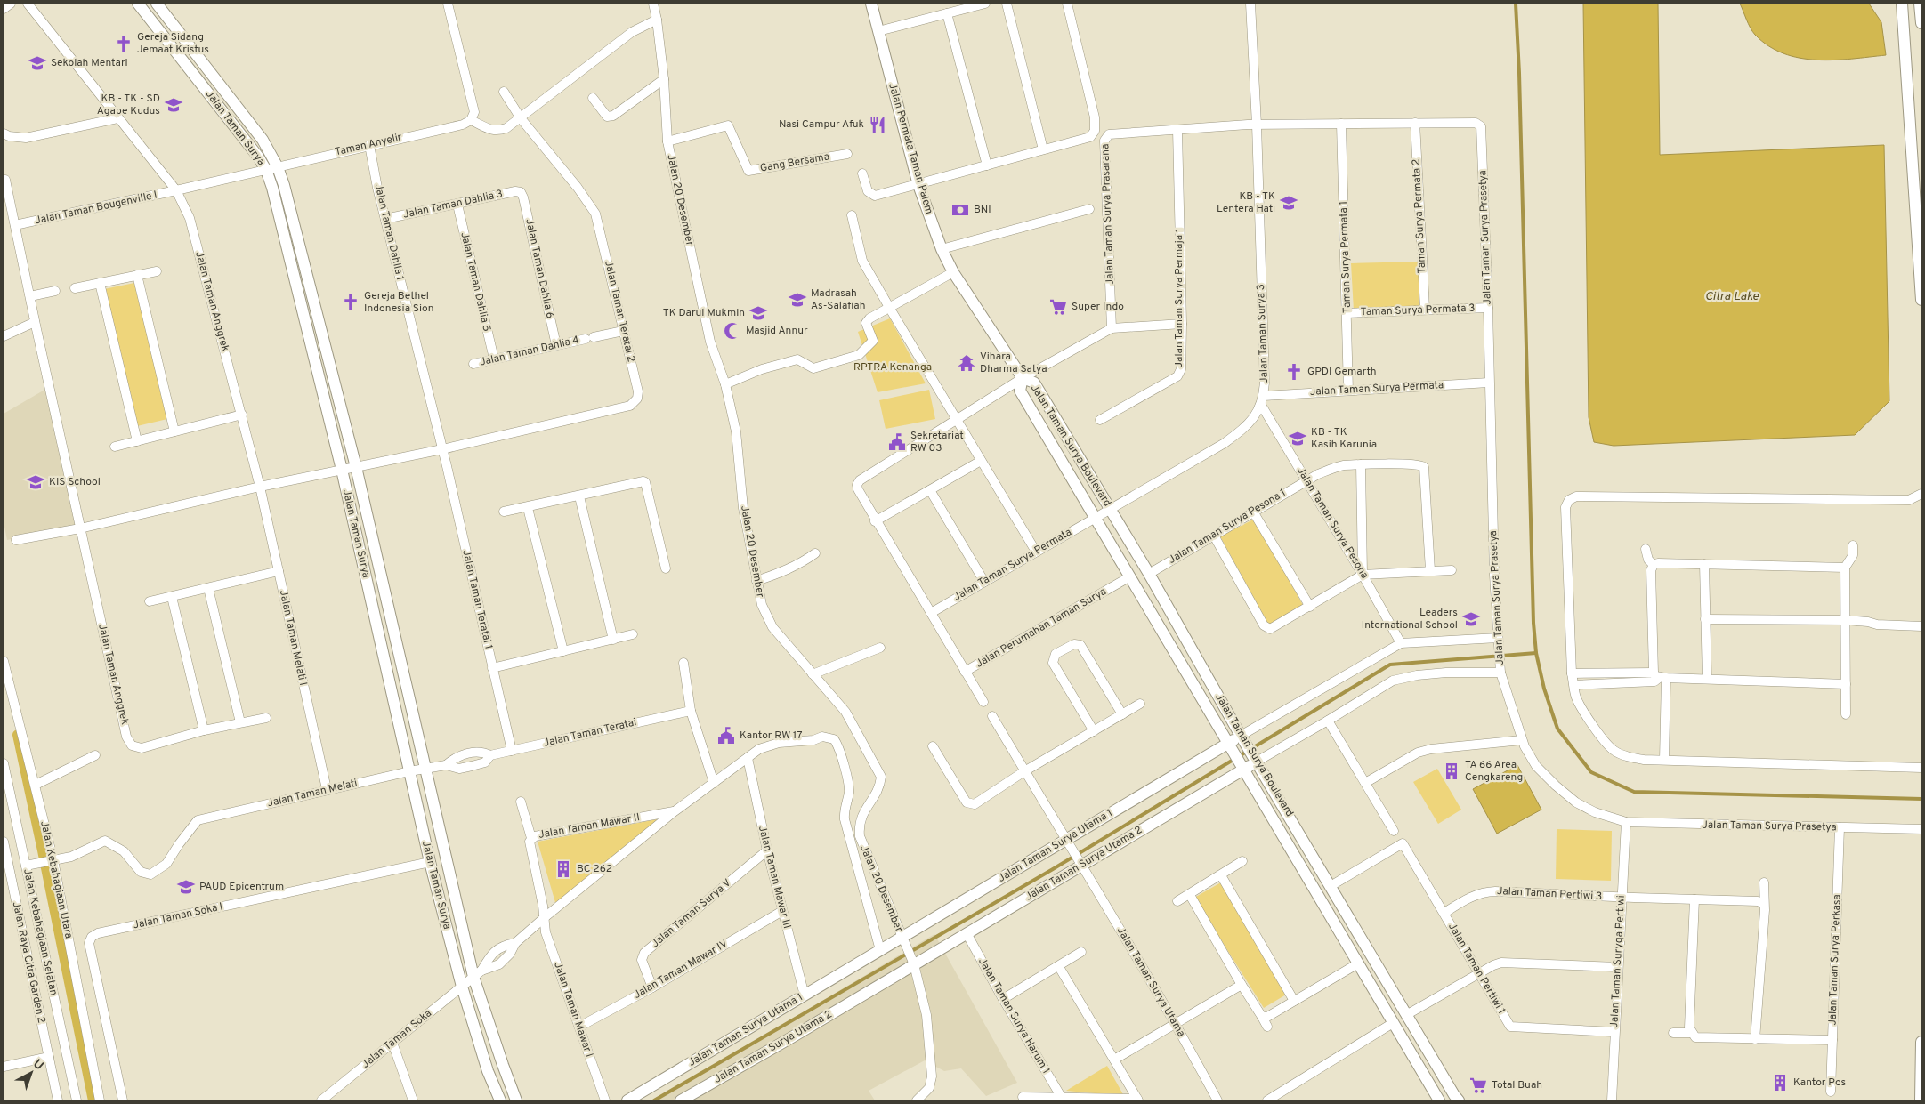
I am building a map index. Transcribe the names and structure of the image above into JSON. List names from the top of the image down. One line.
{"streets":{"street":["Jalan Taman Surya","Taman Anyelir","Jalan Permata Taman Palem","Gang Bersama","Jalan 20 Desember","Jalan Taman Dahlia 3","Jalan Taman Bougenville I","Jalan Taman Surya Prasarana","Taman Surya Permata 2","Jalan Taman Dahlia 1","Jalan Taman Surya Prasetya","Taman Surya Permata 1","Jalan Taman Dahlia 6","Jalan Taman Dahlia 5","Jalan Taman Surya Permaja 1","Jalan Taman Anggrek","Taman Surya Permata 3","Jalan Taman Teratai 2","Jalan Taman Surya 3","Jalan Taman Dahlia 4","Jalan Taman Surya Permata","Jalan Taman Surya Boulevard","Jalan Taman Surya Pesona","Jalan Taman Surya Pesona 1","Jalan Taman Teratai 1","Jalan Perumahan Taman Surya","Jalan Taman Melati I","Jalan Taman Teratai","Jalan Taman Melati","Jalan Taman Mawar II","Jalan Taman Surya Utama 1","Jalan Taman Surya Utama 2","Jalan Taman Mawar III","Jalan Kebahagiaan Utara","Jalan Taman Pertiwi 3","Jalan Taman Surya V","Jalan Taman Soka I","Jalan Kebahagiaan Selatan","Jalan Taman Surya Perkasa","Jalan Taman Suryqa Pertiwi","Jalan Raya Citra Garden 2","Jalan Taman Pertiwi 1","Jalan Taman Mawar IV","Jalan Taman Surya Utama","Jalan Taman Mawar I","Jalan Taman Surya Harum 1","Jalan Taman Soka"]},"crossings":[["Jalan Taman Surya","Taman Anyelir"],["Jalan Taman Surya","Jalan Taman Bougenville I"],["Jalan Taman Surya","Jalan Taman Teratai"],["Jalan Taman Surya","Jalan Taman Melati"],["Jalan Taman Surya","Jalan Taman Soka I"],["Jalan Taman Surya","Jalan Taman Soka"],["Taman Anyelir","Jalan Taman Bougenville I"],["Taman Anyelir","Jalan Taman Dahlia 1"],["Jalan Permata Taman Palem","Jalan Taman Surya Boulevard"],["Jalan Permata Taman Palem","Jalan Perumahan Taman Surya"],["Gang Bersama","Jalan 20 Desember"],["Jalan 20 Desember","Jalan Taman Surya Utama 1"],["Jalan 20 Desember","Jalan Taman Surya Utama 2"],["Jalan Taman Dahlia 3","Jalan Taman Dahlia 1"],["Jalan Taman Dahlia 3","Jalan Taman Dahlia 6"],["Jalan Taman Dahlia 3","Jalan Taman Dahlia 5"],["Jalan Taman Bougenville I","Jalan Taman Anggrek"],["Jalan Taman Surya Prasarana","Taman Surya Permata 2"],["Jalan Taman Surya Prasarana","Jalan Taman Surya Prasetya"],["Jalan Taman Surya Prasarana","Taman Surya Permata 1"],["Jalan Taman Surya Prasarana","Jalan Taman Surya Permaja 1"],["Jalan Taman Surya Prasarana","Jalan Taman Surya 3"],["Taman Surya Permata 2","Taman Surya Permata 3"],["Jalan Taman Dahlia 1","Jalan Taman Teratai 2"],["Jalan Taman Dahlia 1","Jalan Taman Teratai 1"],["Jalan Taman Surya Prasetya","Taman Surya Permata 3"],["Jalan Taman Surya Prasetya","Jalan Taman Surya Permata"],["Jalan Taman Surya Prasetya","Jalan Taman Surya Utama 1"],["Jalan Taman Surya Prasetya","Jalan Taman Surya Utama 2"],["Jalan Taman Surya Prasetya","Jalan Taman Surya Perkasa"],["Jalan Taman Surya Prasetya","Jalan Taman Suryqa Pertiwi"],["Taman Surya Permata 1","Taman Surya Permata 3"],["Taman Surya Permata 1","Jalan Taman Surya Permata"],["Jalan Taman Dahlia 6","Jalan Taman Dahlia 4"],["Jalan Taman Dahlia 5","Jalan Taman Dahlia 4"],["Jalan Taman Anggrek","Jalan Taman Melati I"],["Jalan Taman Teratai 2","Jalan Taman Dahlia 4"],["Jalan Taman Teratai 2","Jalan Taman Teratai 1"],["Jalan Taman Surya 3","Jalan Taman Surya Permata"],["Jalan Taman Surya 3","Jalan Taman Surya Boulevard"],["Jalan Taman Surya 3","Jalan Taman Surya Pesona"],["Jalan Taman Surya Permata","Jalan Taman Surya Boulevard"],["Jalan Taman Surya Permata","Jalan Perumahan Taman Surya"],["Jalan Taman Surya Boulevard","Jalan Taman Surya Pesona 1"],["Jalan Taman Surya Boulevard","Jalan Perumahan Taman Surya"],["Jalan Taman Surya Boulevard","Jalan Taman Surya Utama 1"],["Jalan Taman Surya Boulevard","Jalan Taman Surya Utama 2"],["Jalan Taman Surya Boulevard","Jalan Taman Pertiwi 1"],["Jalan Taman Surya Pesona","Jalan Taman Surya Pesona 1"],["Jalan Taman Surya Pesona","Jalan Taman Surya Utama 1"],["Jalan Taman Teratai 1","Jalan Taman Teratai"],["Jalan Taman Melati I","Jalan Taman Melati"],["Jalan Taman Teratai","Jalan Taman Melati"],["Jalan Taman Melati","Jalan Kebahagiaan Utara"],["Jalan Taman Mawar II","Jalan Taman Mawar I"],["Jalan Taman Mawar II","Jalan Taman Soka"],["Jalan Taman Surya Utama 1","Jalan Taman Mawar III"],["Jalan Taman Surya Utama 1","Jalan Taman Surya Utama"],["Jalan Taman Surya Utama 1","Jalan Taman Soka"],["Jalan Taman Surya Utama 2","Jalan Taman Surya Utama"],["Jalan Taman Surya Utama 2","Jalan Taman Surya Harum 1"],["Jalan Taman Mawar III","Jalan Taman Surya V"],["Jalan Taman Mawar III","Jalan Taman Mawar IV"],["Jalan Taman Mawar III","Jalan Taman Soka"],["Jalan Taman Pertiwi 3","Jalan Taman Suryqa Pertiwi"],["Jalan Taman Pertiwi 3","Jalan Taman Pertiwi 1"],["Jalan Taman Surya V","Jalan Taman Mawar IV"],["Jalan Taman Suryqa Pertiwi","Jalan Taman Pertiwi 1"],["Jalan Taman Mawar IV","Jalan Taman Mawar I"],["Jalan Taman Mawar I","Jalan Taman Soka"]],"water":["Citra Lake"],"parks":["RPTRA Kenanga"],"places":{"church":["Gereja Sidang Jemaat Kristus","Gereja Bethel Indonesia Sion","GPDI Gemarth"],"school or university":["Sekolah Mentari","KB - TK - SD Agape Kudus","KB - TK Lentera Hati","Madrasah As-Salafiah","TK Darul Mukmin","KB - TK Kasih Karunia","KIS School","Leaders International School","PAUD Epicentrum"],"restaurant":["Nasi Campur Afuk"],"bank":["BNI"],"supermarket":["Super Indo","Total Buah"],"mosque":["Masjid Annur"],"temple":["Vihara Dharma Satya"],"public building":["Sekretariat RW 03","Kantor RW 17"],"building":["TA 66 Area Cengkareng","BC 262","Kantor Pos"]},"north":"top right"}
